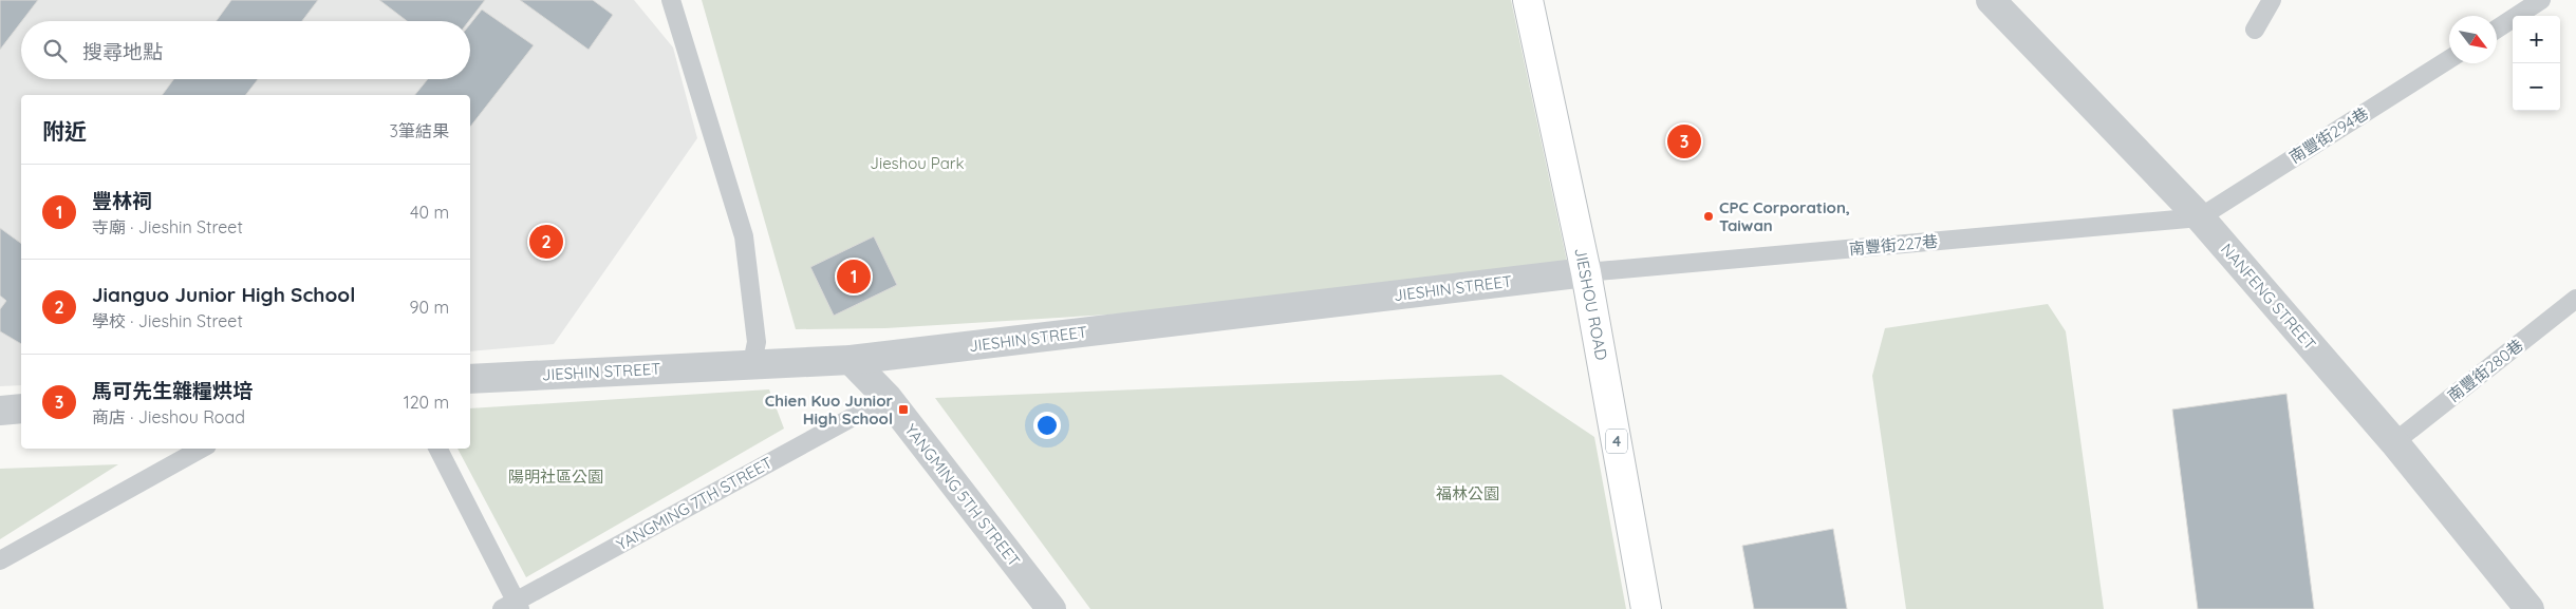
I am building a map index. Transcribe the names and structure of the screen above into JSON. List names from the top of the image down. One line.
{"streets":{"main road":["JIESHOU ROAD","4"],"street":["JIESHIN STREET","NANFENG STREET","YANGMING 5TH STREET"],"lane":["南豐街294巷","南豐街227巷","南豐街280巷","YANGMING 7TH STREET"]},"crossings":[["南豐街294巷","南豐街227巷"],["南豐街294巷","NANFENG STREET"],["南豐街227巷","JIESHIN STREET"],["南豐街227巷","NANFENG STREET"],["南豐街227巷","JIESHOU ROAD"],["JIESHIN STREET","JIESHOU ROAD"],["JIESHIN STREET","YANGMING 5TH STREET"],["NANFENG STREET","南豐街280巷"],["YANGMING 5TH STREET","YANGMING 7TH STREET"]],"parks":["Jieshou Park","陽明社區公園","福林公園"],"places":{"other":["CPC Corporation, Taiwan"],"transit":["Chien Kuo Junior High School"]},"north":"bottom right","page":{"map_buttons":["+","−"],"search":"搜尋地點","heading":["附近","3筆結果"],"pins":["3","2","1"],"list":[{"mark":"1","name":"豐林祠","note":"寺廟 · Jieshin Street","value":"40 m"},{"mark":"2","name":"Jianguo Junior High School","note":"學校 · Jieshin Street","value":"90 m"},{"mark":"3","name":"馬可先生雜糧烘培","note":"商店 · Jieshou Road","value":"120 m"}]}}
